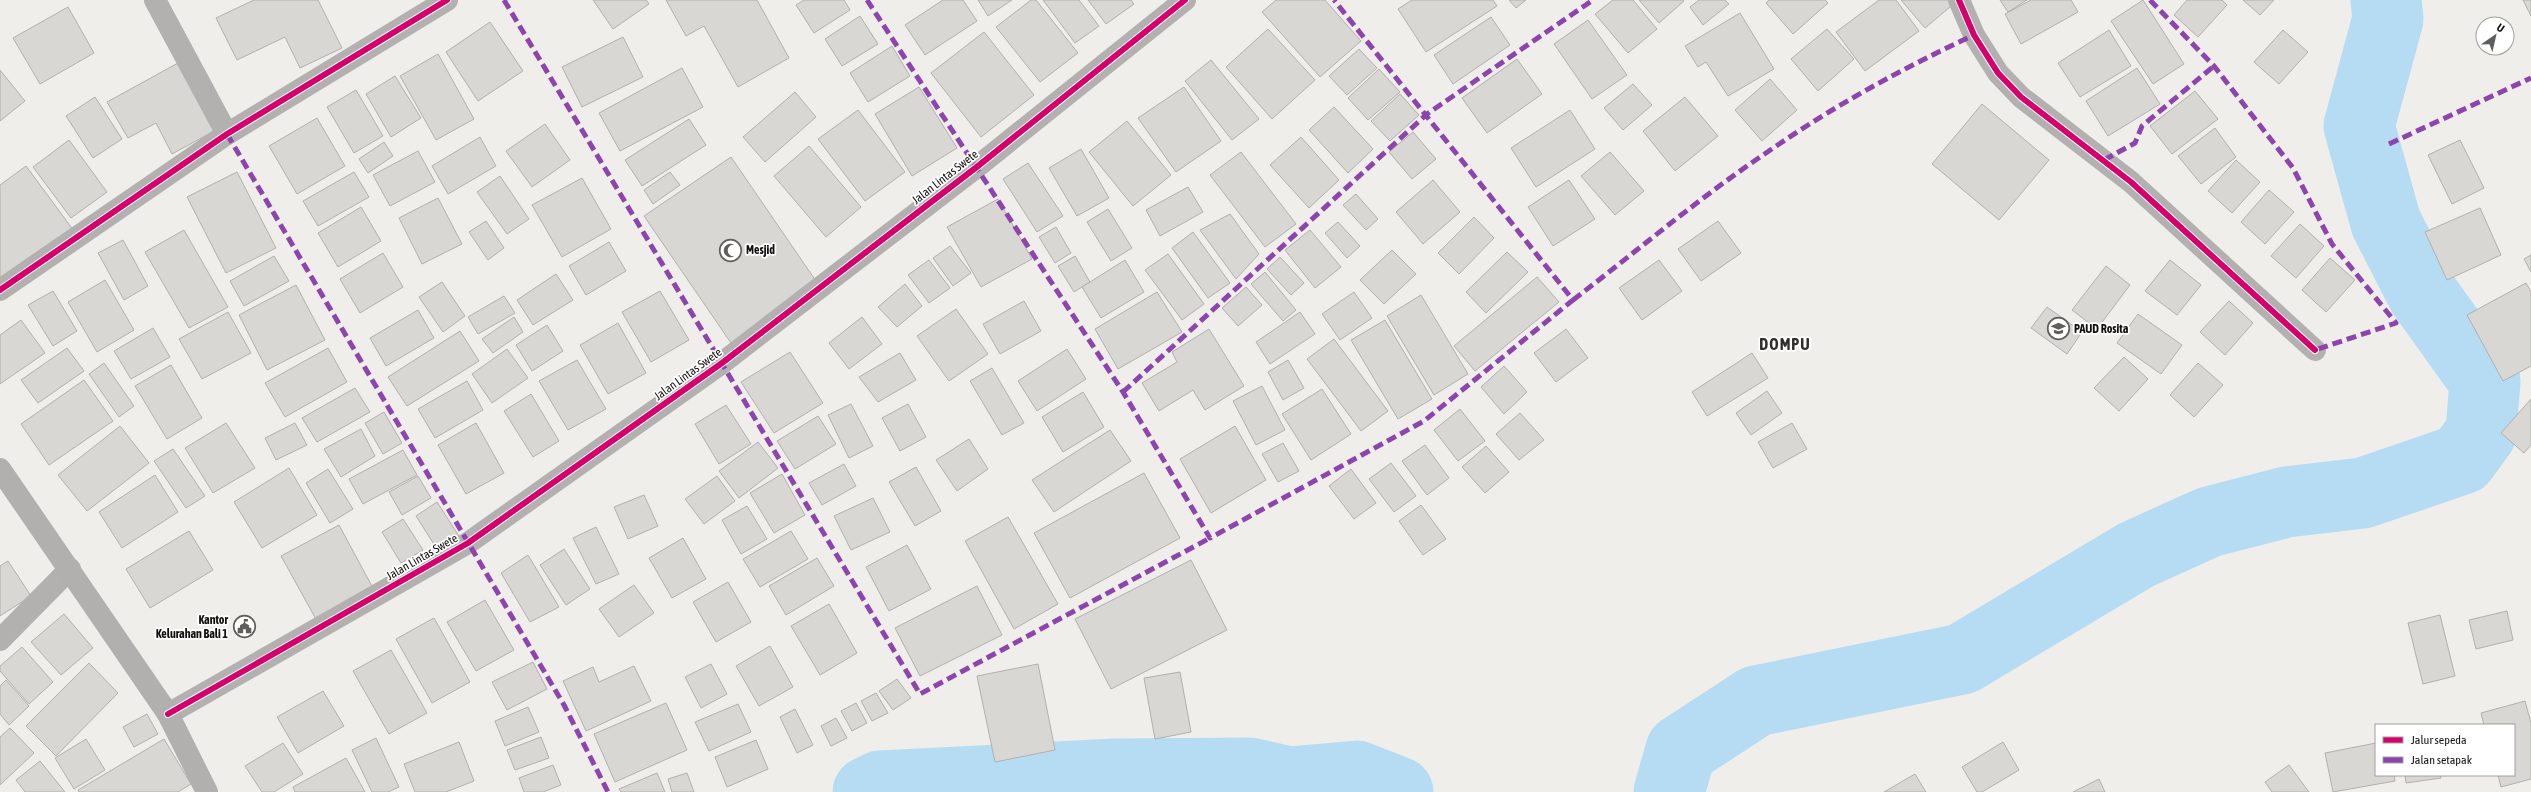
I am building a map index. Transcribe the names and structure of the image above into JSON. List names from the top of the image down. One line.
{"streets":{"street":["Jalan Lintas Swete"]},"districts":["DOMPU"],"places":{"mosque":["Mesjid"],"school or university":["PAUD Rosita"],"public building":["Kantor Kelurahan Bali 1"]},"legend":["Jalur sepeda","Jalan setapak"],"north":"top right"}
